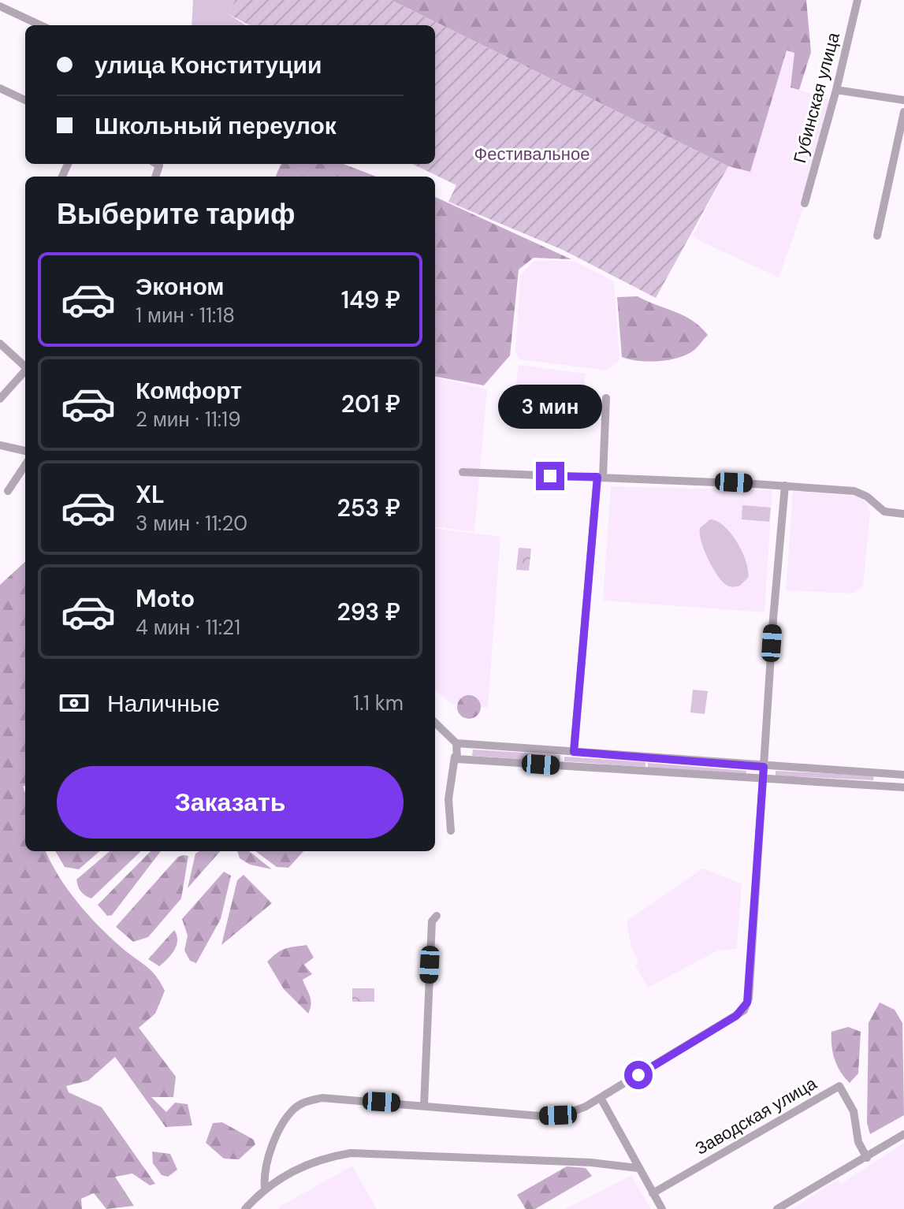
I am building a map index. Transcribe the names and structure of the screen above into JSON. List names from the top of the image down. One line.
{"streets":{"street":["Губинская улица","Заводская улица"]},"parks":["Фестивальное"],"page":{"banner":["улица Конституции","Школьный переулок"],"heading":"Выберите тариф","list":[{"name":"Эконом","note":"1 мин · 11:18","value":"149 ₽"},{"name":"Комфорт","note":"2 мин · 11:19","value":"201 ₽"},{"name":"XL","note":"3 мин · 11:20","value":"253 ₽"},{"name":"Moto","note":"4 мин · 11:21","value":"293 ₽"}],"bubble":"3 мин","pay":["Наличные","1.1 km"],"buttons":"Заказать"}}
